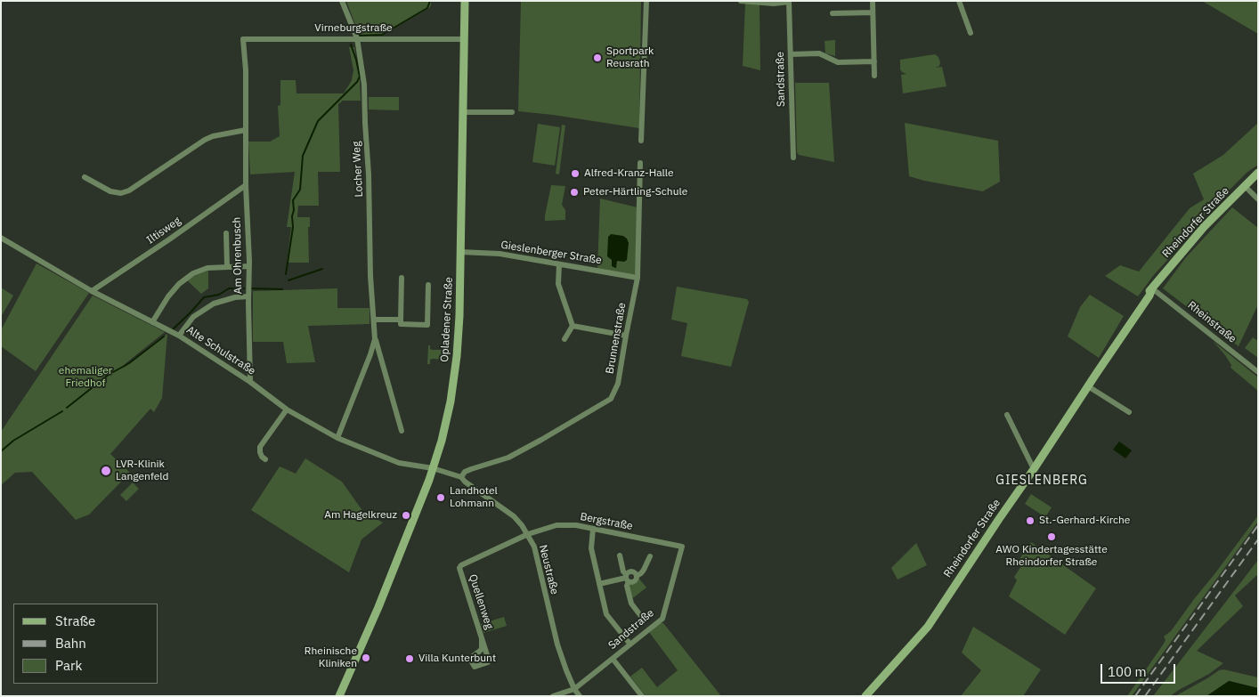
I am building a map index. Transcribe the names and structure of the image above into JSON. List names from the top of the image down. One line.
{"streets":{"main road":["Rheindorfer Straße","Opladener Straße"],"street":["Virneburgstraße","Sandstraße","Locher Weg","Iltisweg","Gieslenberger Straße","Am Ohrenbusch","Rheinstraße","Brunnenstraße","Alte Schulstraße","Bergstraße","Neustraße","Quellenweg"]},"crossings":[["Virneburgstraße","Locher Weg"],["Virneburgstraße","Am Ohrenbusch"],["Virneburgstraße","Opladener Straße"],["Sandstraße","Bergstraße"],["Sandstraße","Neustraße"],["Locher Weg","Alte Schulstraße"],["Rheindorfer Straße","Rheinstraße"],["Iltisweg","Am Ohrenbusch"],["Iltisweg","Alte Schulstraße"],["Gieslenberger Straße","Opladener Straße"],["Gieslenberger Straße","Brunnenstraße"],["Am Ohrenbusch","Alte Schulstraße"],["Opladener Straße","Alte Schulstraße"],["Opladener Straße","Neustraße"],["Brunnenstraße","Neustraße"],["Alte Schulstraße","Neustraße"],["Bergstraße","Neustraße"],["Bergstraße","Quellenweg"],["Neustraße","Quellenweg"]],"districts":["GIESLENBERG"],"parks":["ehemaliger Friedhof"],"places":["Sportpark Reusrath","Alfred-Kranz-Halle","Peter-Härtling-Schule","LVR-Klinik Langenfeld","Landhotel Lohmann","Am Hagelkreuz","St.-Gerhard-Kirche","AWO Kindertagesstätte Rheindorfer Straße","Rheinische Kliniken","Villa Kunterbunt"],"legend":["Straße","Bahn","Park"],"scale_bar":"100 m"}
